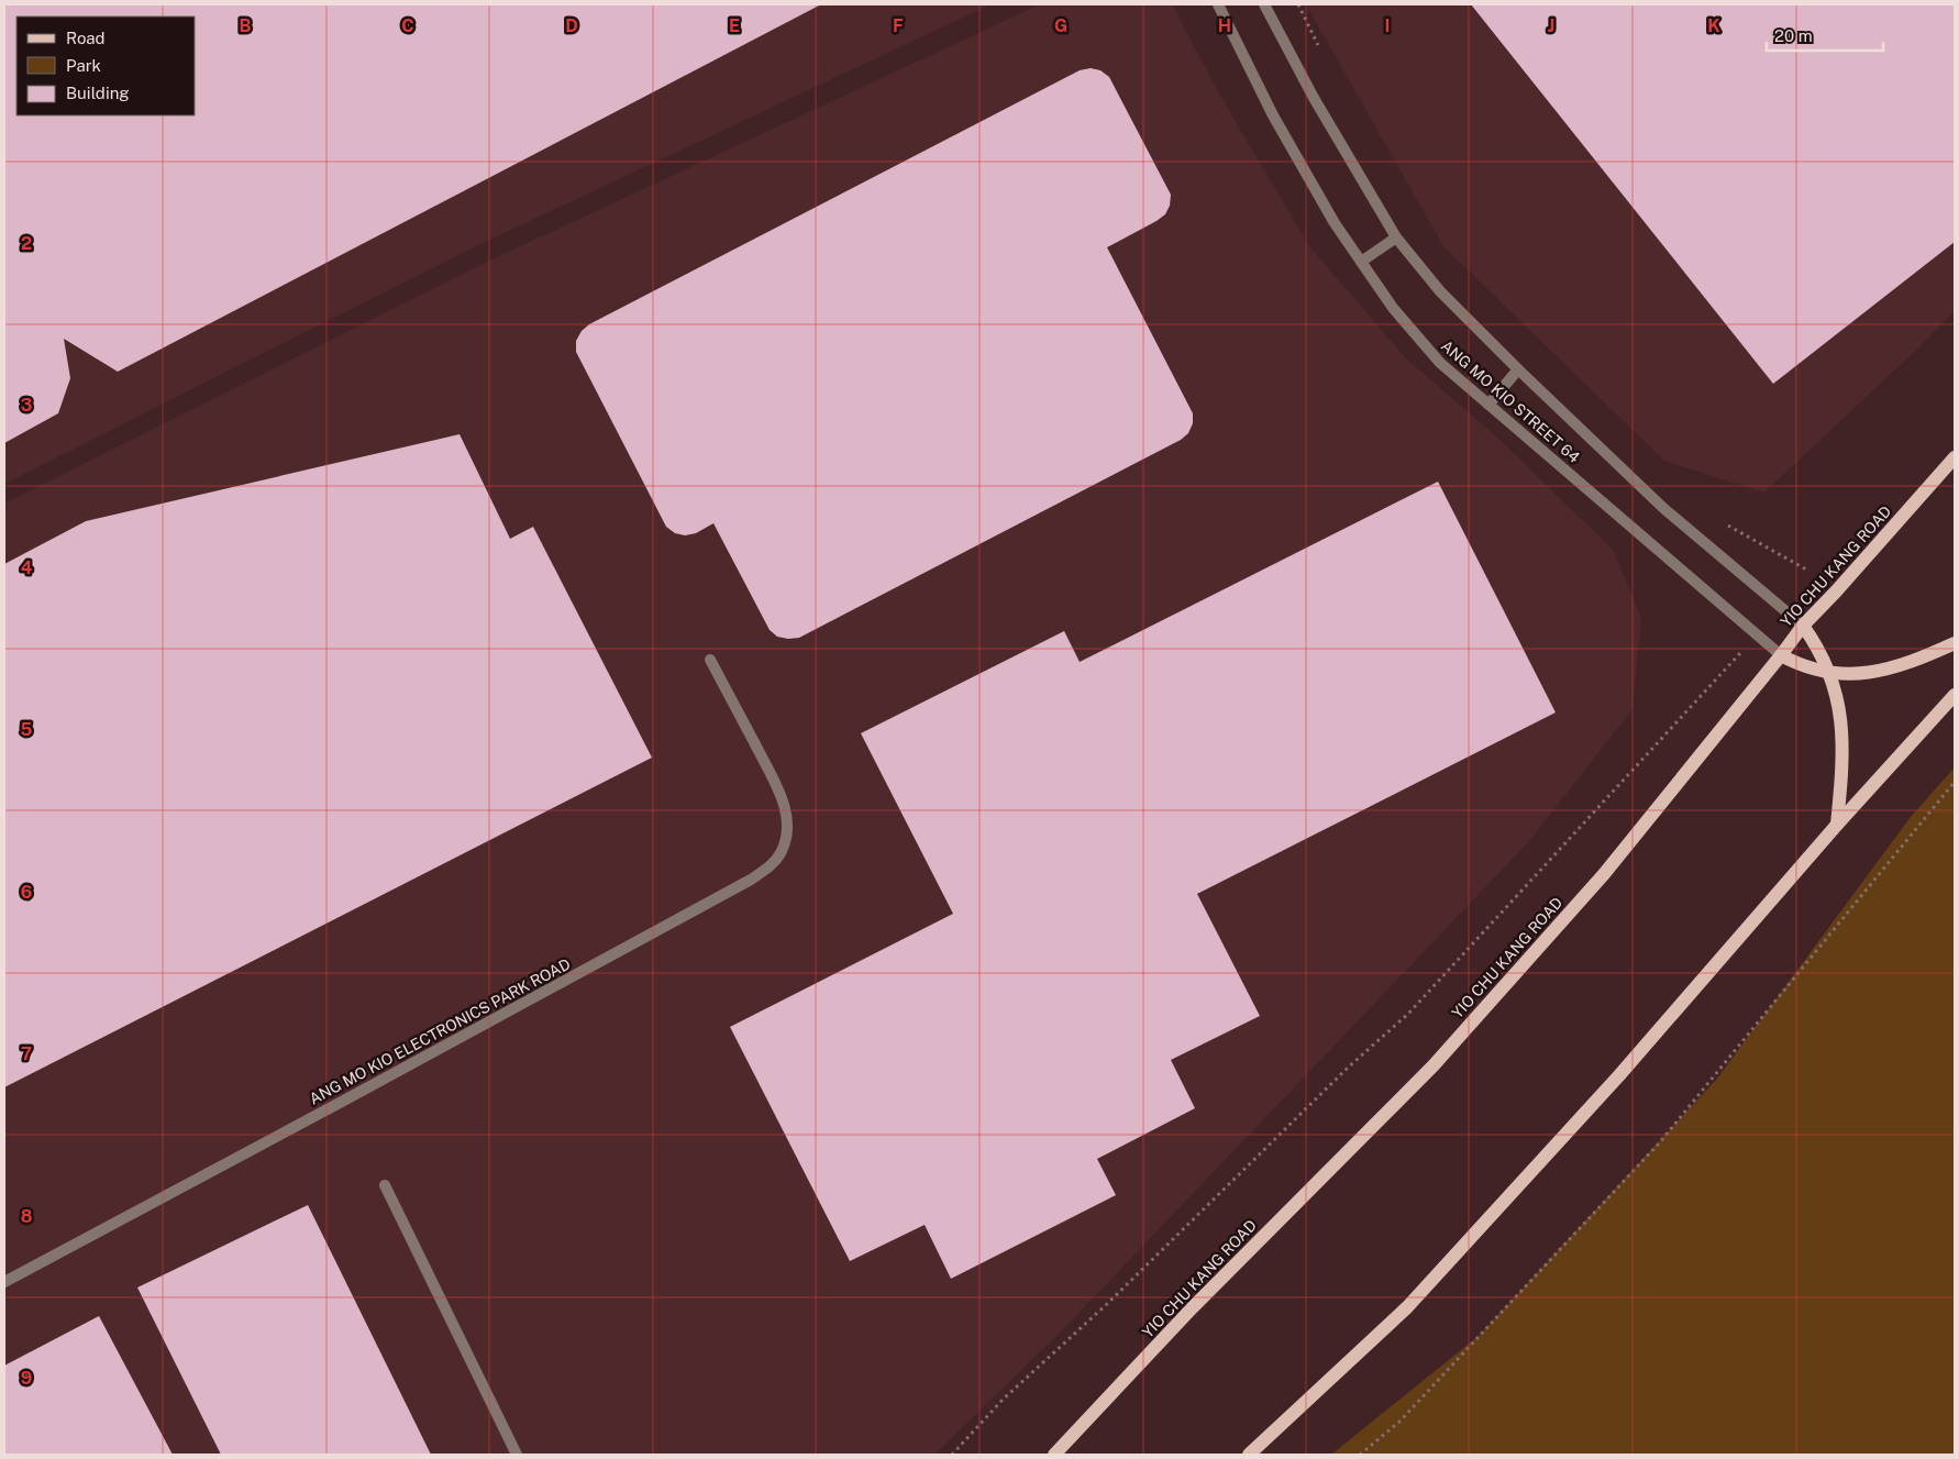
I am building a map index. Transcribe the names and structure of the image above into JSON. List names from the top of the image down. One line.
{"streets":{"main road":["YIO CHU KANG ROAD"],"street":["ANG MO KIO STREET 64","ANG MO KIO ELECTRONICS PARK ROAD"]},"crossings":[["ANG MO KIO STREET 64","YIO CHU KANG ROAD"]],"legend":["Road","Park","Building"],"scale_bar":"20 m","grid":{"columns":["B","C","D","E","F","G","H","I","J","K"],"rows":["2","3","4","5","6","7","8","9"]}}
